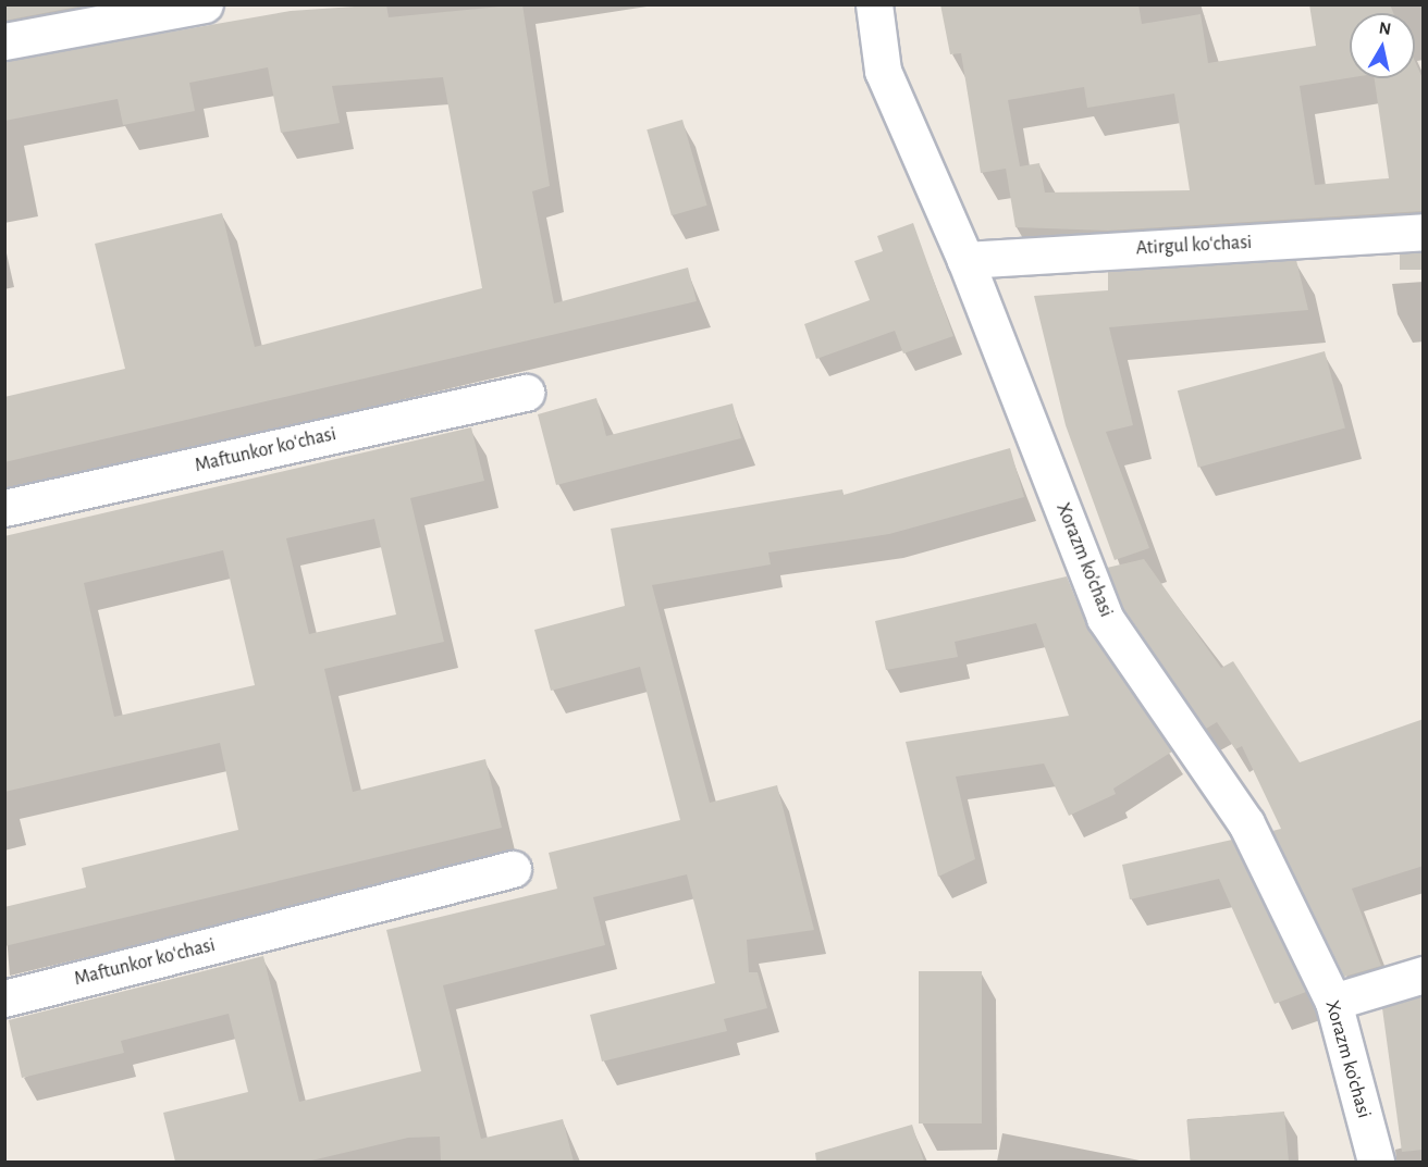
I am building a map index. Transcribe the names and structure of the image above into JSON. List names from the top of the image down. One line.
{"streets":{"street":["Atirgul koʻchasi","Maftunkor koʻchasi","Xorazm ko'chasi"]},"crossings":[["Atirgul koʻchasi","Xorazm ko'chasi"]],"north":"top"}
